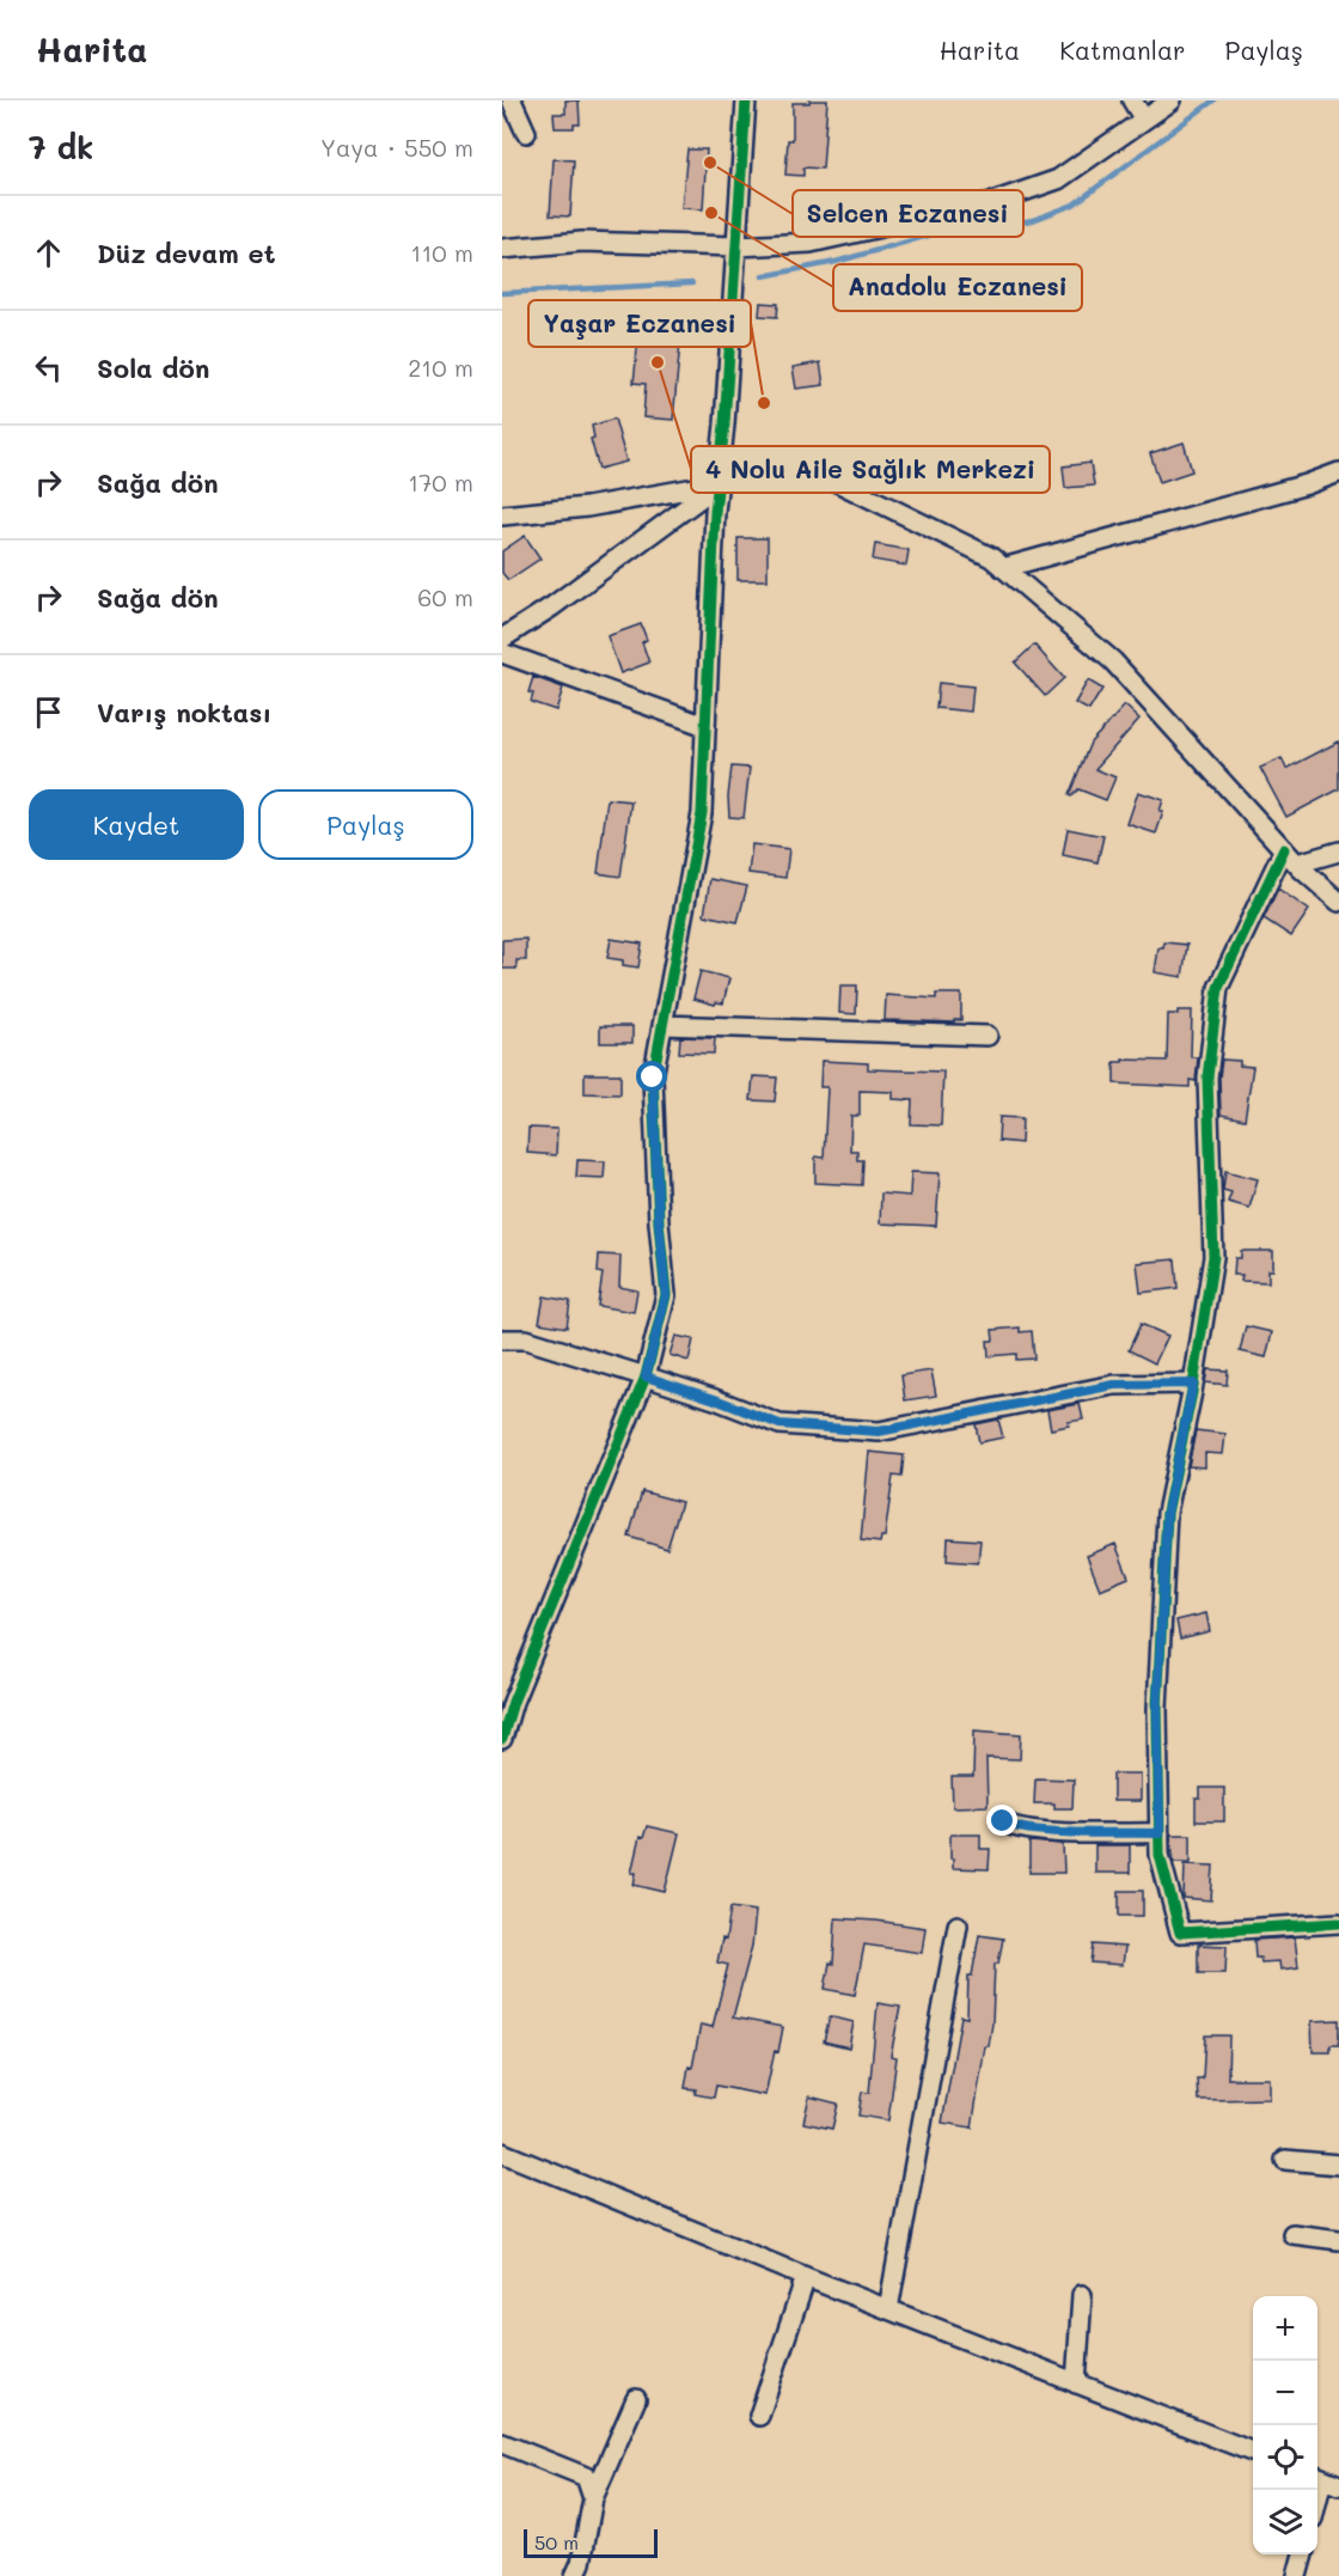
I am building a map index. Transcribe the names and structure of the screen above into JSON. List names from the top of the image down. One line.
{"places":["Selcen Eczanesi","Anadolu Eczanesi","4 Nolu Aile Sağlık Merkezi","Yaşar Eczanesi"],"scale_bar":"50 m","page":{"header":"Harita","nav":["Harita","Katmanlar","Paylaş"],"heading":["7 dk","Yaya · 550 m"],"list":[["Düz devam et","110 m"],["Sola dön","210 m"],["Sağa dön","170 m"],["Sağa dön","60 m"],"Varış noktası"],"buttons":["Kaydet","Paylaş"],"map_buttons":["+","−"],"scale":"50 m"}}
